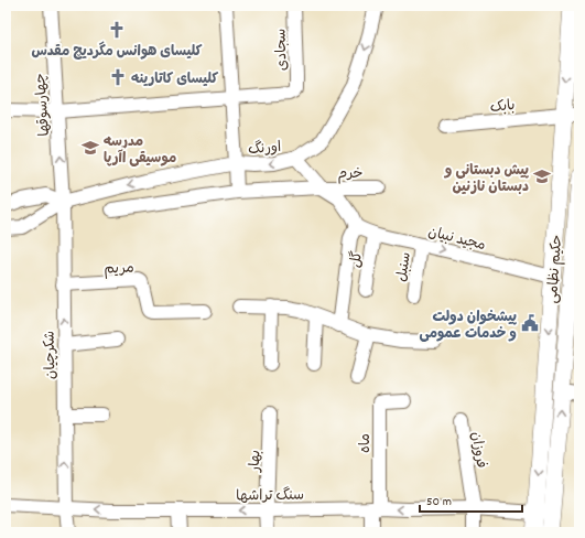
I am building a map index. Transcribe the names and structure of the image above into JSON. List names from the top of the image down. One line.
{"streets":{"main road":["حکیم نظامی"],"street":["سجادی","چهارسوقها","بابک","اورنگ","خرم","مجید نبیان","گل","مریم","سنبل","شکرچیان","ماه","فروزان","بهار","سنگ تراشها"]},"crossings":[["چهارسوقها","اورنگ"],["چهارسوقها","شکرچیان"],["بابک","حکیم نظامی"],["اورنگ","شکرچیان"],["مجید نبیان","گل"],["مجید نبیان","سنبل"],["مجید نبیان","حکیم نظامی"],["مریم","شکرچیان"],["حکیم نظامی","سنگ تراشها"],["شکرچیان","سنگ تراشها"],["ماه","سنگ تراشها"],["فروزان","سنگ تراشها"],["بهار","سنگ تراشها"]],"one_way":["چهارسوقها","مجید نبیان","شکرچیان","سنگ تراشها"],"places":{"church":["کلیسای هوانس مگردیچ مقدس","کلیسای کاتارینه"],"school or university":["مدرسه موسیقی اآرپا","پیش دبستانی و دبستان نازنین"],"public building":["پیشخوان دولت و خدمات عمومی"]},"scale_bar":"50 m"}
